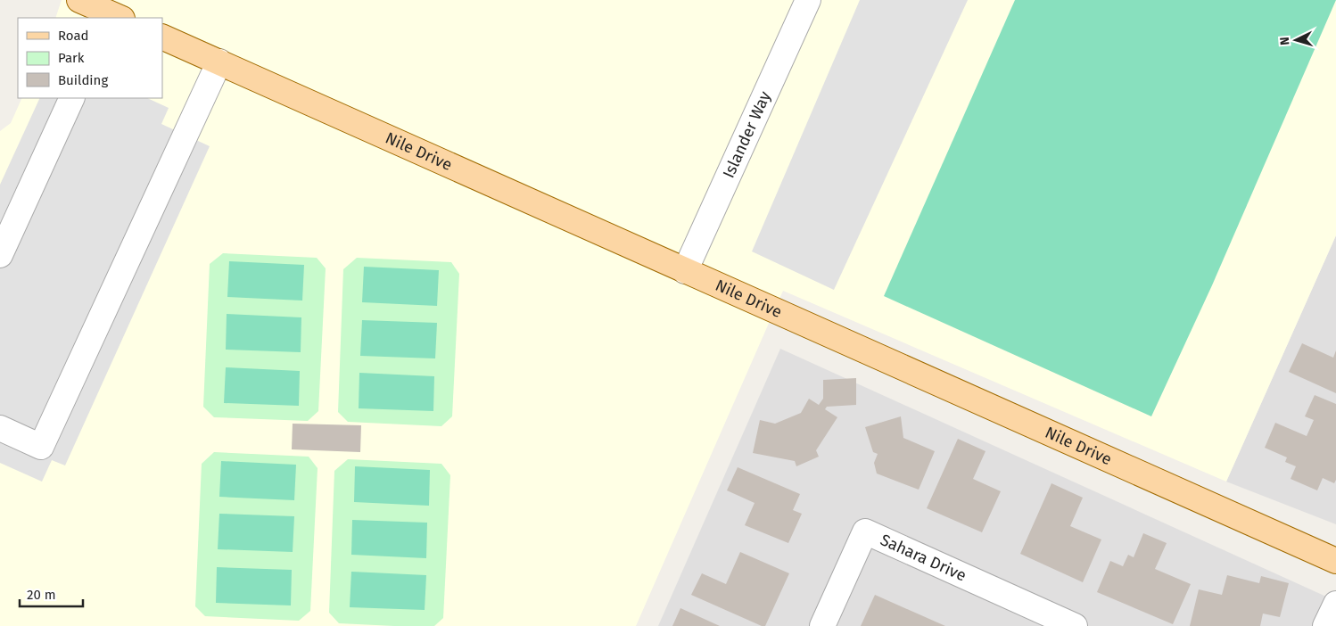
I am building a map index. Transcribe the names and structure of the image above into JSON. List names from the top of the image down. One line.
{"streets":{"main road":["Nile Drive"],"street":["Islander Way","Sahara Drive"]},"crossings":[["Islander Way","Nile Drive"]],"legend":["Road","Park","Building"],"scale_bar":"20 m","north":"left"}
